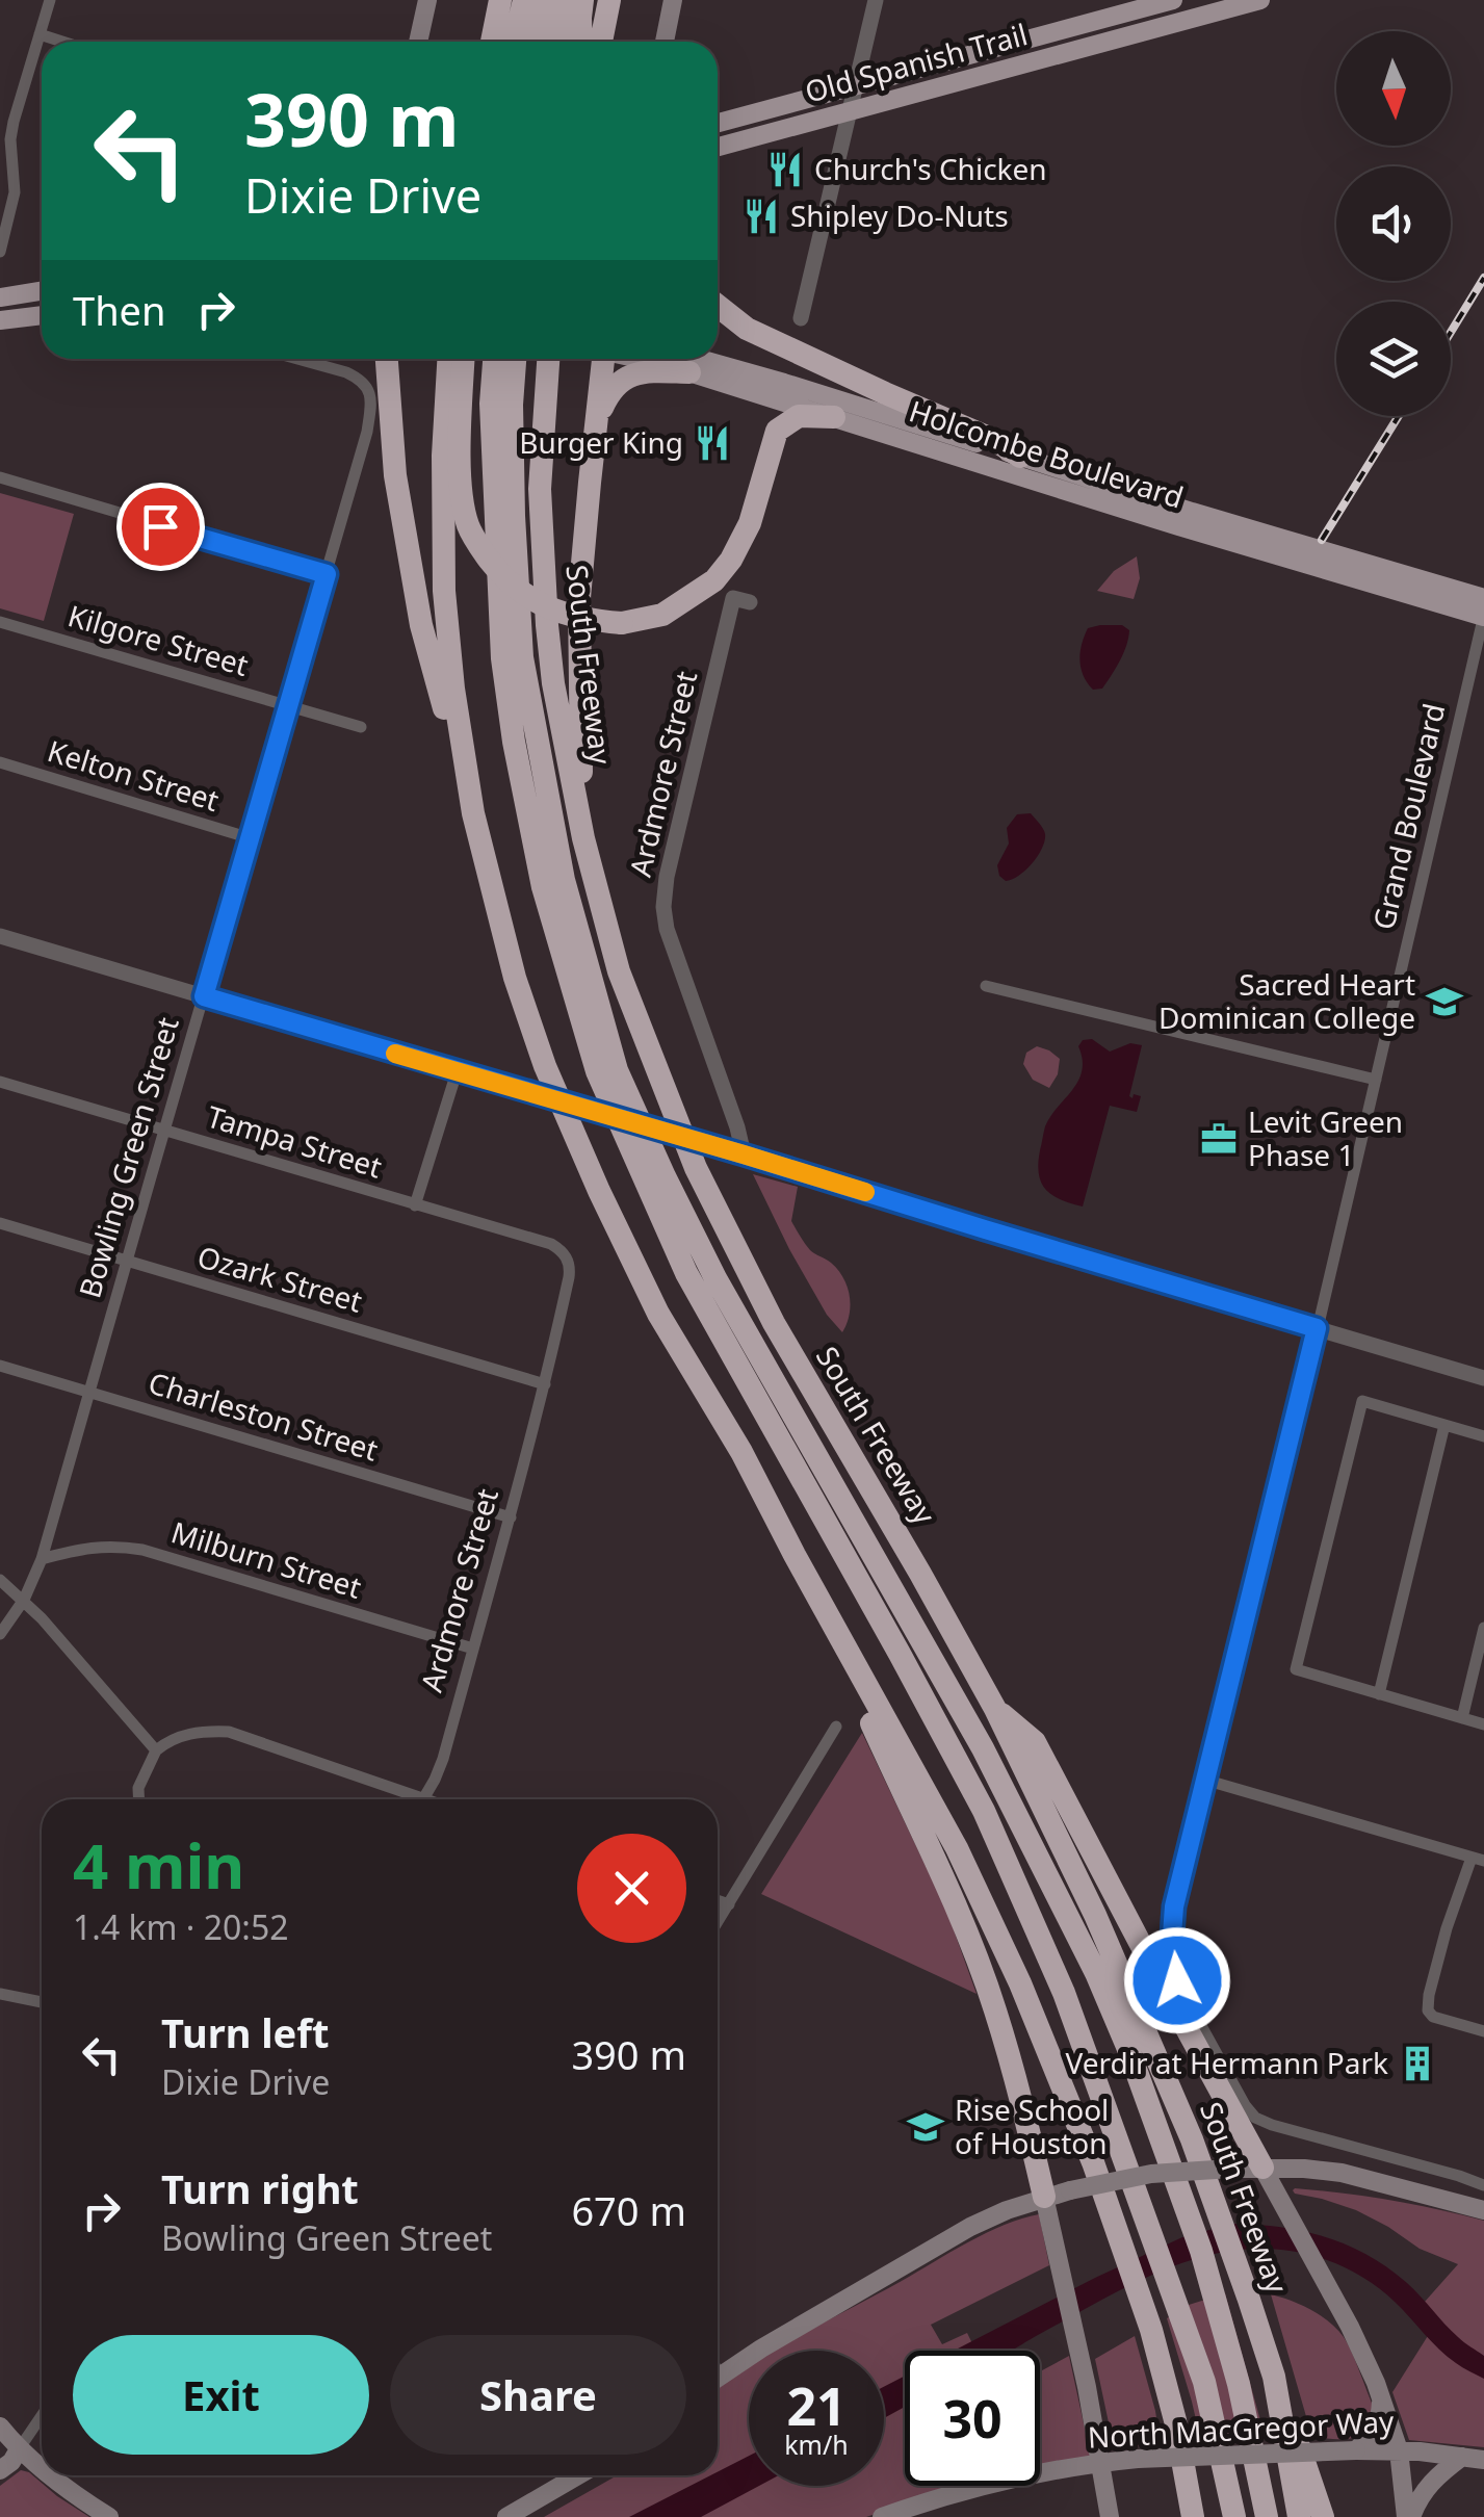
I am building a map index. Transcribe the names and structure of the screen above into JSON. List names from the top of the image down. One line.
{"streets":{"highway":["South Freeway"],"main road":["Old Spanish Trail","Holcombe Boulevard","North MacGregor Way"],"street":["Kilgore Street","Ardmore Street","Kelton Street","Grand Boulevard","Tampa Street","Bowling Green Street","Ozark Street","Charleston Street","Milburn Street"]},"crossings":[["Holcombe Boulevard","Grand Boulevard"],["Kilgore Street","Bowling Green Street"],["Ardmore Street","Tampa Street"],["Ardmore Street","Ozark Street"],["Ardmore Street","Charleston Street"],["Ardmore Street","Milburn Street"],["Kelton Street","Bowling Green Street"],["Tampa Street","Bowling Green Street"],["Bowling Green Street","Ozark Street"],["Bowling Green Street","Charleston Street"],["Bowling Green Street","Milburn Street"]],"places":{"restaurant":["Church's Chicken","Shipley Do-Nuts","Burger King"],"school or university":["Sacred Heart Dominican College","Rise School of Houston"],"office":["Levit Green Phase 1"],"building":["Verdir at Hermann Park"]},"north":"bottom","page":{"turn":["390 m","Dixie Drive"],"then":"Then","heading":["4 min","1.4 km · 20:52"],"list":[{"name":"Turn left","note":"Dixie Drive","value":"390 m"},{"name":"Turn right","note":"Bowling Green Street","value":"670 m"}],"buttons":["Exit","Share"],"speed":"21 km/h","limit":"30"}}
